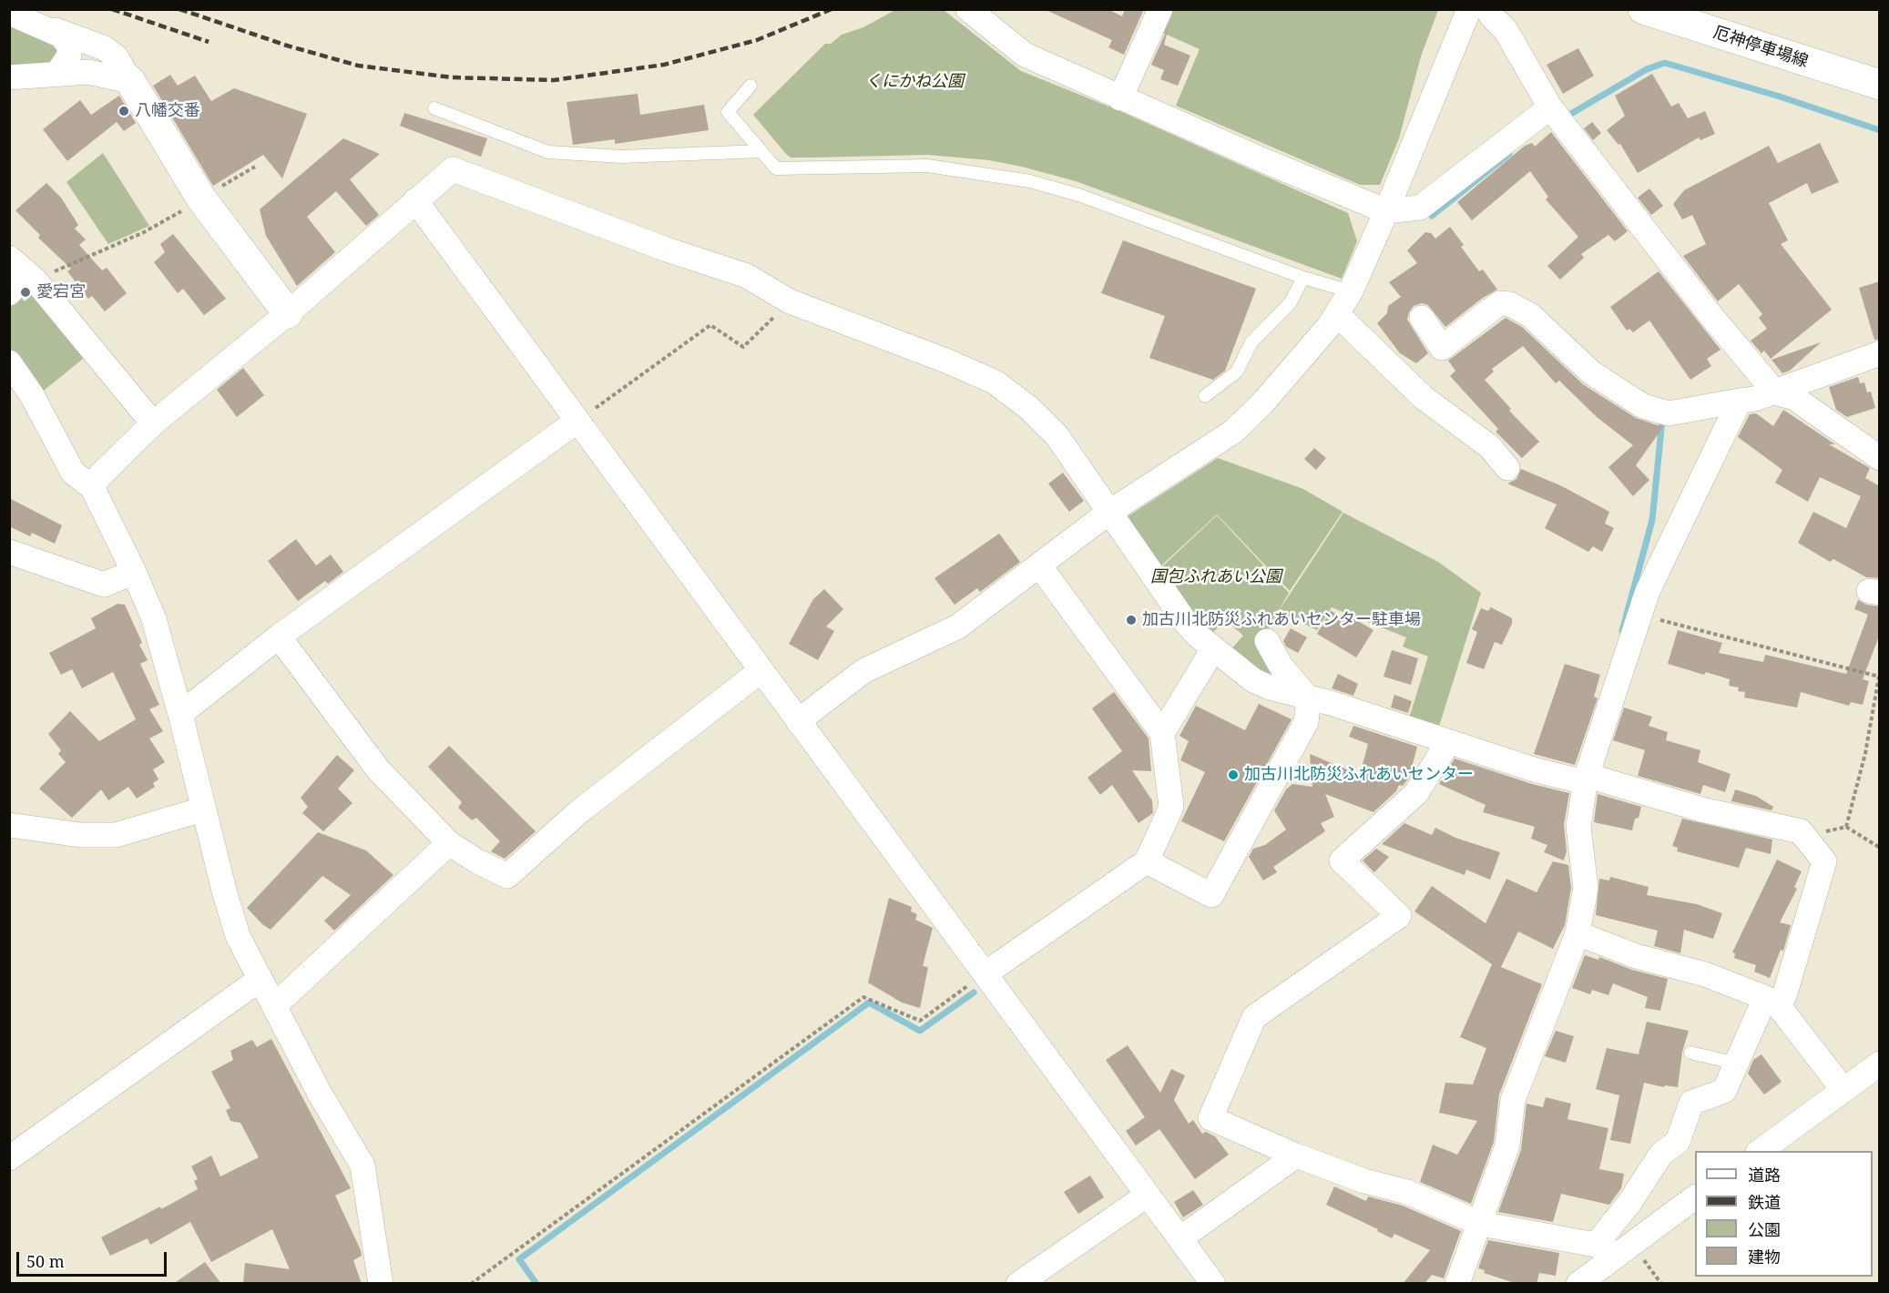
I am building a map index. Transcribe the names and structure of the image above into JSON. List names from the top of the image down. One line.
{"streets":{"street":["厄神停車場線"]},"parks":["くにかね公園","国包ふれあい公園"],"places":["八幡交番","愛宕宮","加古川北防災ふれあいセンター駐車場","加古川北防災ふれあいセンター"],"legend":["道路","鉄道","公園","建物"],"scale_bar":"50 m"}
